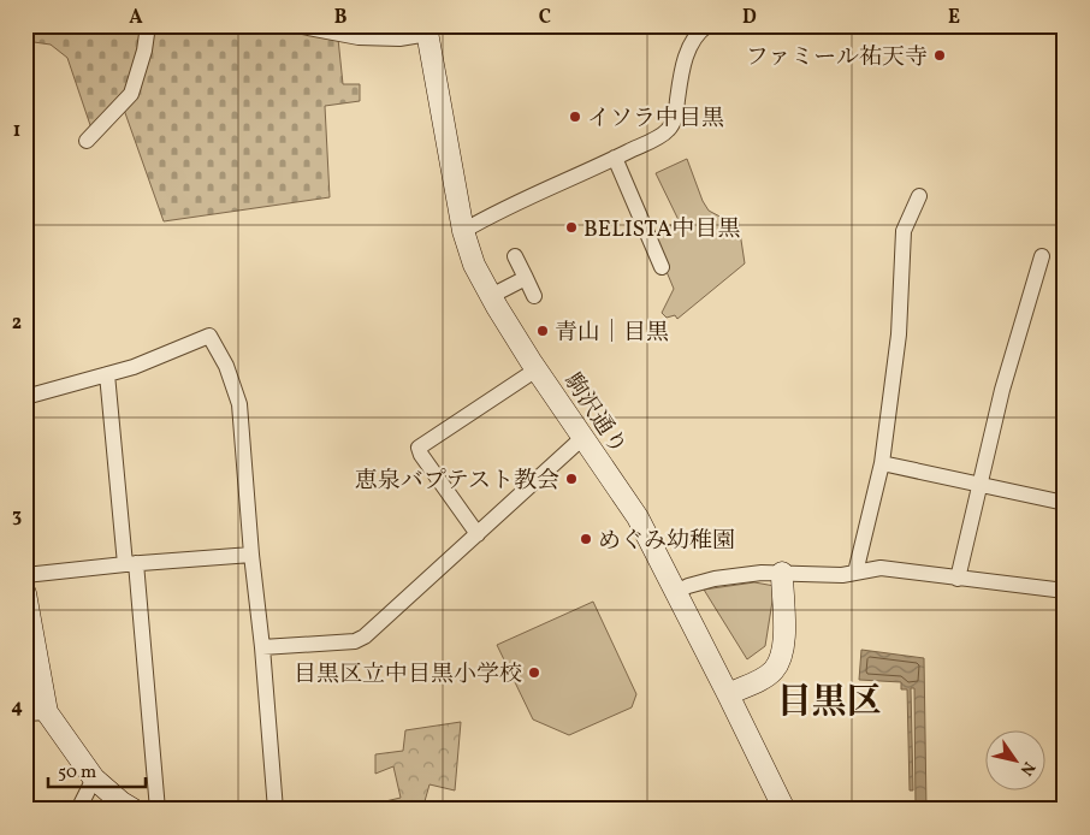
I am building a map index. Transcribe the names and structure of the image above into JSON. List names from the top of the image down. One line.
{"streets":{"main road":["駒沢通り"]},"districts":["目黒区"],"places":["ファミール祐天寺","イソラ中目黒","BELISTA中目黒","青山｜目黒","恵泉バプテスト教会","めぐみ幼稚園","目黒区立中目黒小学校"],"scale_bar":"50 m","north":"bottom right","grid":{"columns":["A","B","C","D","E"],"rows":["1","2","3","4"]}}
